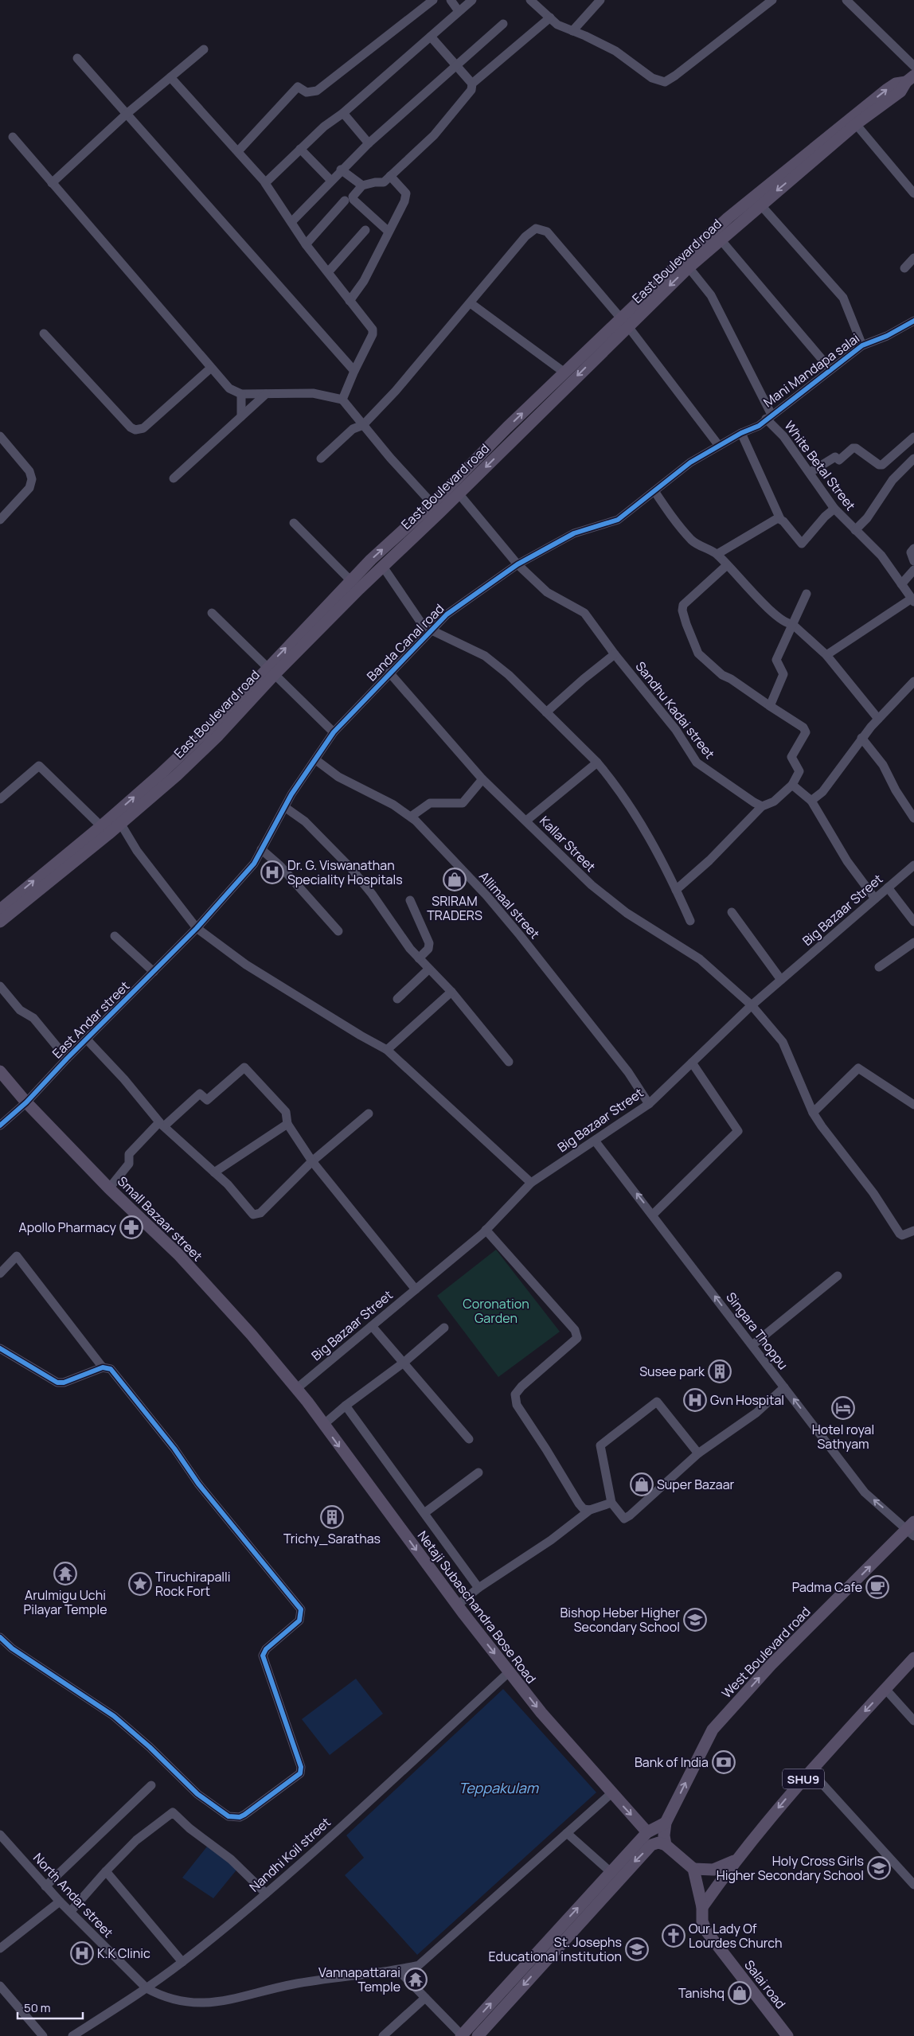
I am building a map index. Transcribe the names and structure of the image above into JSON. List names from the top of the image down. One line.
{"streets":{"main road":["East Boulevard road","Small Bazaar street","Netaji Subaschandra Bose Road","West Boulevard road","SHU9","Salai road"],"street":["Mani Mandapa salai","White Betal Street","Banda Canal road","Sandhu Kadai street","Kallar Street","Allimaal street","Big Bazaar Street","East Andar street","Singara Thoppu","Nandhi Koil street","North Andar street"]},"crossings":[["East Boulevard road","White Betal Street"],["East Boulevard road","Sandhu Kadai street"],["Mani Mandapa salai","White Betal Street"],["Mani Mandapa salai","Banda Canal road"],["White Betal Street","Banda Canal road"],["Banda Canal road","Sandhu Kadai street"],["Banda Canal road","Kallar Street"],["Banda Canal road","Allimaal street"],["Banda Canal road","East Andar street"],["Kallar Street","Big Bazaar Street"],["Allimaal street","Big Bazaar Street"],["Big Bazaar Street","Small Bazaar street"],["Big Bazaar Street","Singara Thoppu"],["Big Bazaar Street","Netaji Subaschandra Bose Road"],["East Andar street","Small Bazaar street"],["Small Bazaar street","Netaji Subaschandra Bose Road"],["Singara Thoppu","West Boulevard road"],["Netaji Subaschandra Bose Road","Nandhi Koil street"],["Netaji Subaschandra Bose Road","North Andar street"],["SHU9","Salai road"],["Nandhi Koil street","North Andar street"]],"one_way":["Singara Thoppu","Netaji Subaschandra Bose Road"],"water":["Teppakulam"],"parks":["Coronation Garden"],"places":{"hospital":["Dr. G. Viswanathan Speciality Hospitals","Gvn Hospital","K.K Clinic"],"shop":["SRIRAM TRADERS","Super Bazaar","Tanishq"],"pharmacy":["Apollo Pharmacy"],"building":["Susee park","Trichy_Sarathas"],"hotel":["Hotel royal Sathyam"],"temple":["Arulmigu Uchi Pilayar Temple","Vannapattarai Temple"],"place":["Tiruchirapalli Rock Fort"],"cafe":["Padma Cafe"],"school or university":["Bishop Heber Higher Secondary School","Holy Cross Girls Higher Secondary School","St. Josephs Educational institution"],"bank":["Bank of India"],"church":["Our Lady Of Lourdes Church"]},"scale_bar":"50 m"}
